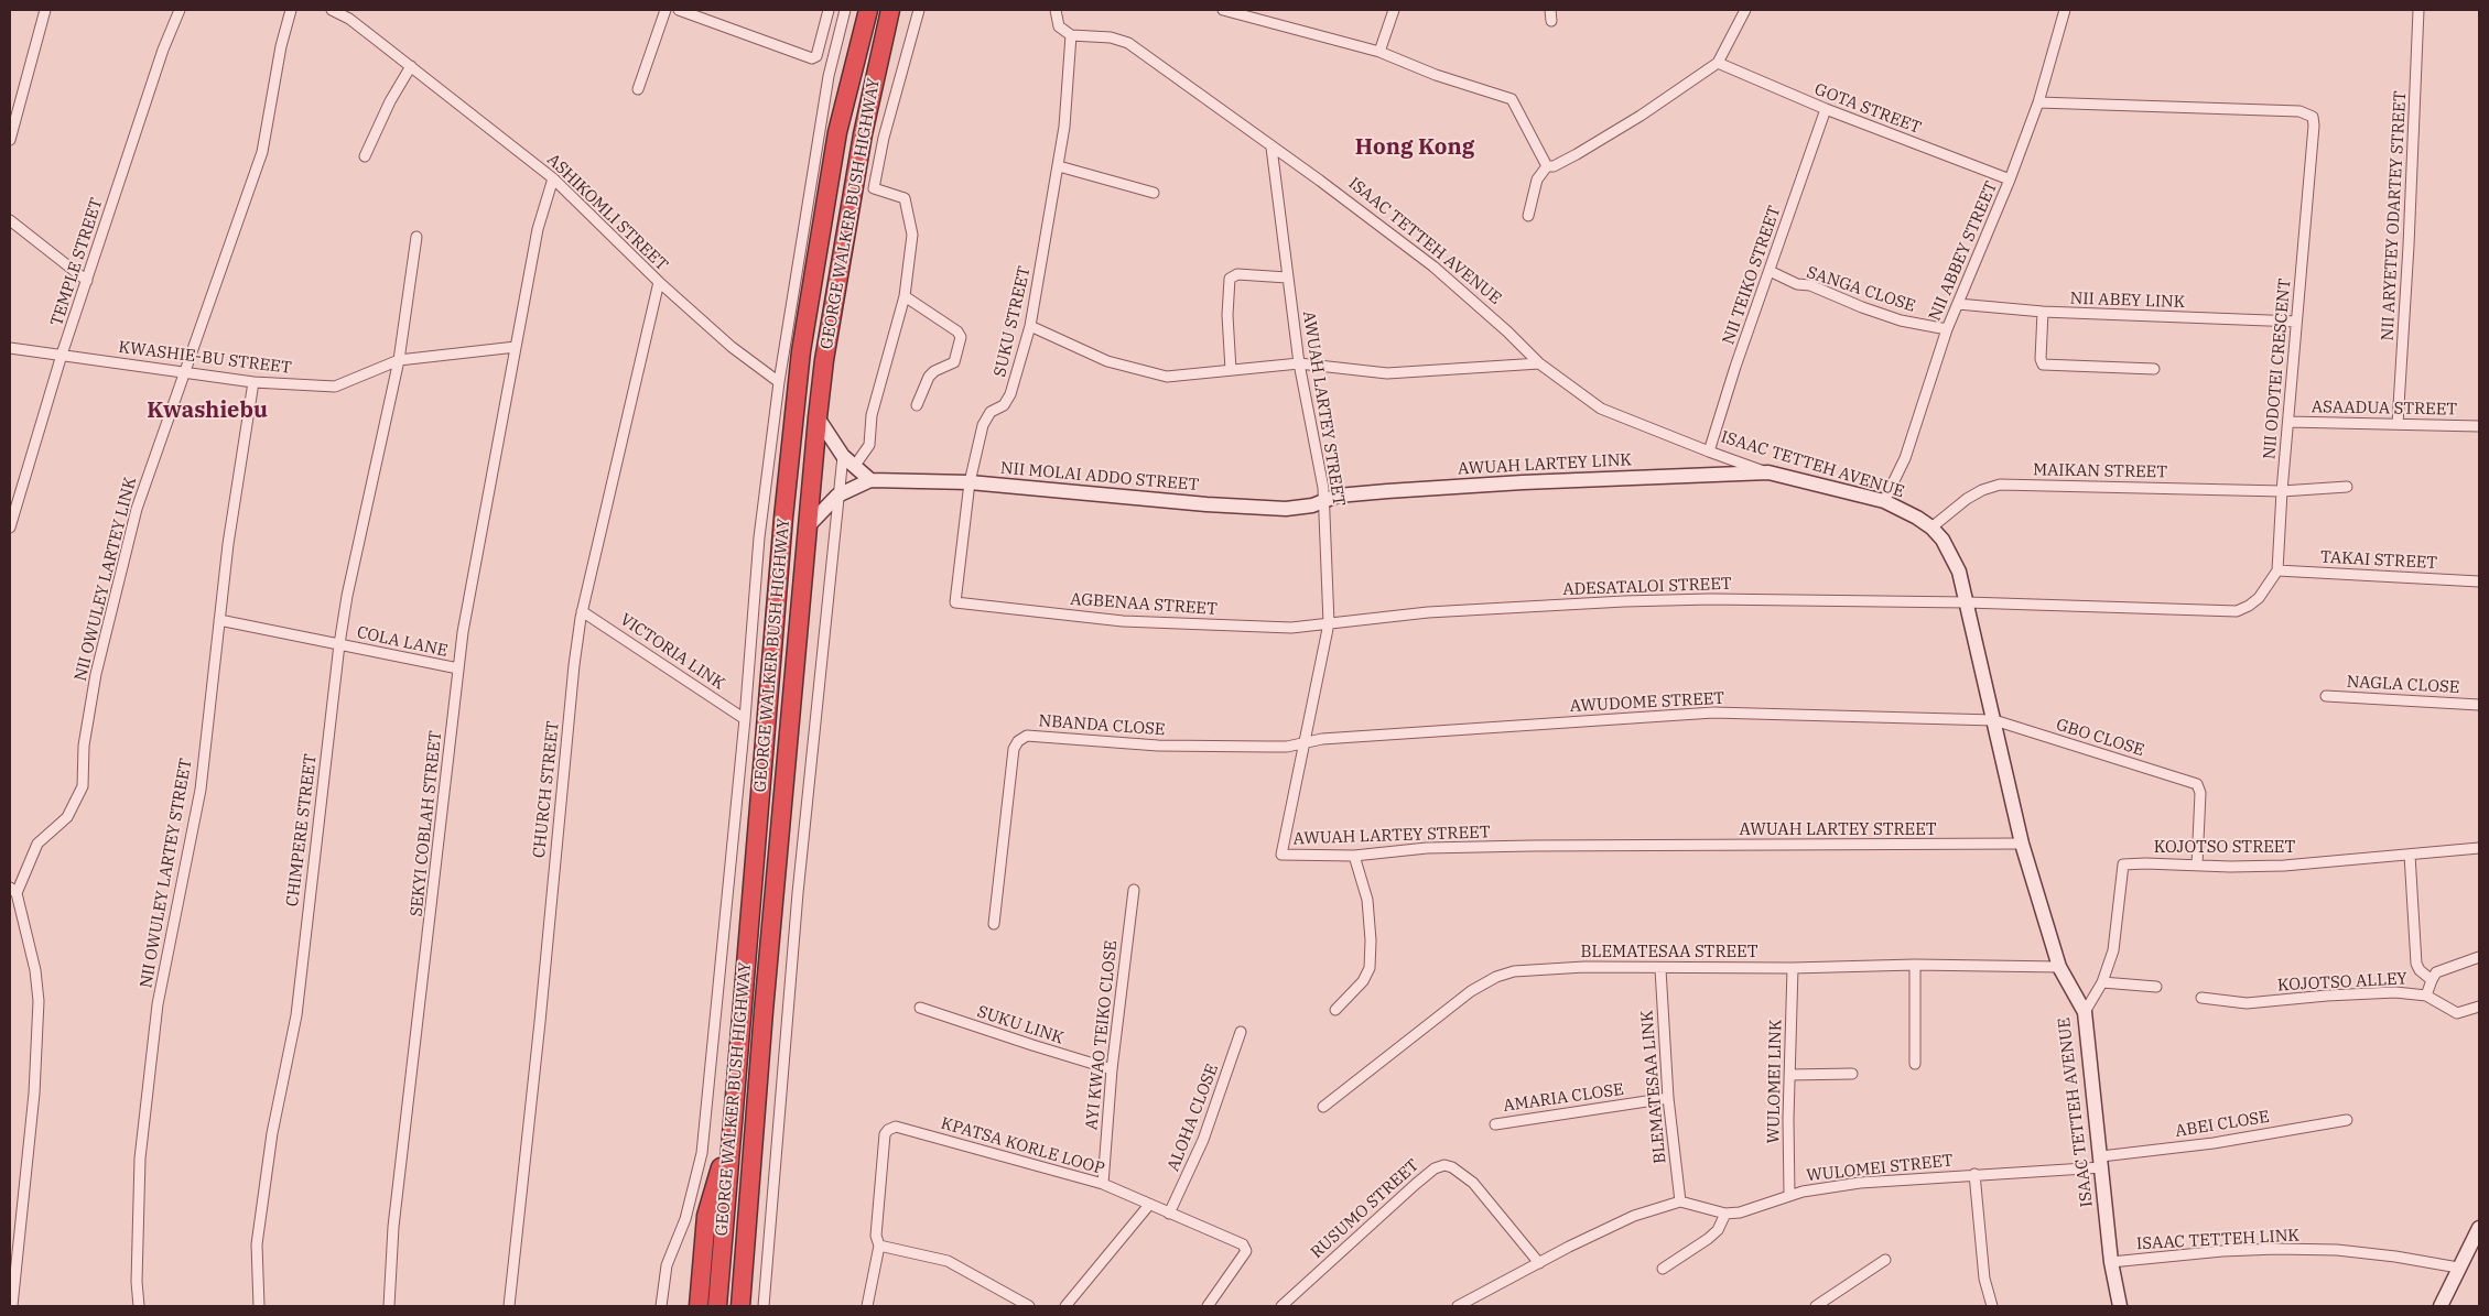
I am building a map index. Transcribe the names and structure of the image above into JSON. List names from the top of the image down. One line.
{"streets":{"highway":["GEORGE WALKER BUSH HIGHWAY"],"street":["GOTA STREET","ASHIKOMLI STREET","NII ARYETEY ODARTEY STREET","ISAAC TETTEH AVENUE","NII ABBEY STREET","TEMPLE STREET","NII TEIKO STREET","SANGA CLOSE","NII ABEY LINK","SUKU STREET","KWASHIE-BU STREET","NII ODOTEI CRESCENT","AWUAH LARTEY STREET","ASAADUA STREET","AWUAH LARTEY LINK","MAIKAN STREET","NII MOLAI ADDO STREET","TAKAI STREET","NII OWULEY LARTEY LINK","ADESATALOI STREET","AGBENAA STREET","COLA LANE","VICTORIA LINK","NAGLA CLOSE","AWUDOME STREET","NBANDA CLOSE","GBO CLOSE","CHURCH STREET","SEKYI COBLAH STREET","CHIMPERE STREET","KOJOTSO STREET","NII OWULEY LARTEY STREET","BLEMATESAA STREET","KOJOTSO ALLEY","SUKU LINK","AYI KWAO TEIKO CLOSE","WULOMEI LINK","BLEMATESAA LINK","AMARIA CLOSE","ALOHA CLOSE","ABEI CLOSE","KPATSA KORLE LOOP","WULOMEI STREET","RUSUMO STREET","ISAAC TETTEH LINK"]},"crossings":[["GOTA STREET","NII ABBEY STREET"],["GOTA STREET","NII TEIKO STREET"],["ASHIKOMLI STREET","CHURCH STREET"],["GEORGE WALKER BUSH HIGHWAY","NII MOLAI ADDO STREET"],["NII ARYETEY ODARTEY STREET","ASAADUA STREET"],["ISAAC TETTEH AVENUE","NII ABBEY STREET"],["ISAAC TETTEH AVENUE","NII TEIKO STREET"],["ISAAC TETTEH AVENUE","SUKU STREET"],["ISAAC TETTEH AVENUE","AWUAH LARTEY STREET"],["ISAAC TETTEH AVENUE","AWUAH LARTEY LINK"],["ISAAC TETTEH AVENUE","MAIKAN STREET"],["ISAAC TETTEH AVENUE","ADESATALOI STREET"],["ISAAC TETTEH AVENUE","AWUDOME STREET"],["ISAAC TETTEH AVENUE","GBO CLOSE"],["ISAAC TETTEH AVENUE","KOJOTSO STREET"],["ISAAC TETTEH AVENUE","BLEMATESAA STREET"],["ISAAC TETTEH AVENUE","ABEI CLOSE"],["ISAAC TETTEH AVENUE","WULOMEI STREET"],["ISAAC TETTEH AVENUE","ISAAC TETTEH LINK"],["NII ABBEY STREET","SANGA CLOSE"],["NII ABBEY STREET","NII ABEY LINK"],["NII ABBEY STREET","NII ODOTEI CRESCENT"],["TEMPLE STREET","KWASHIE-BU STREET"],["NII TEIKO STREET","SANGA CLOSE"],["NII ABEY LINK","NII ODOTEI CRESCENT"],["SUKU STREET","NII MOLAI ADDO STREET"],["SUKU STREET","AGBENAA STREET"],["KWASHIE-BU STREET","NII OWULEY LARTEY LINK"],["KWASHIE-BU STREET","SEKYI COBLAH STREET"],["KWASHIE-BU STREET","CHIMPERE STREET"],["KWASHIE-BU STREET","NII OWULEY LARTEY STREET"],["NII ODOTEI CRESCENT","ASAADUA STREET"],["NII ODOTEI CRESCENT","MAIKAN STREET"],["NII ODOTEI CRESCENT","TAKAI STREET"],["AWUAH LARTEY STREET","AWUAH LARTEY LINK"],["AWUAH LARTEY STREET","NII MOLAI ADDO STREET"],["AWUAH LARTEY STREET","ADESATALOI STREET"],["AWUAH LARTEY STREET","AGBENAA STREET"],["AWUAH LARTEY STREET","AWUDOME STREET"],["AWUAH LARTEY STREET","NBANDA CLOSE"],["AWUAH LARTEY LINK","NII MOLAI ADDO STREET"],["ADESATALOI STREET","AGBENAA STREET"],["COLA LANE","SEKYI COBLAH STREET"],["COLA LANE","CHIMPERE STREET"],["COLA LANE","NII OWULEY LARTEY STREET"],["VICTORIA LINK","CHURCH STREET"],["AWUDOME STREET","NBANDA CLOSE"],["AWUDOME STREET","GBO CLOSE"],["GBO CLOSE","KOJOTSO STREET"],["BLEMATESAA STREET","WULOMEI LINK"],["BLEMATESAA STREET","BLEMATESAA LINK"],["SUKU LINK","AYI KWAO TEIKO CLOSE"],["AYI KWAO TEIKO CLOSE","KPATSA KORLE LOOP"],["WULOMEI LINK","WULOMEI STREET"],["BLEMATESAA LINK","AMARIA CLOSE"],["BLEMATESAA LINK","WULOMEI STREET"],["ALOHA CLOSE","KPATSA KORLE LOOP"],["ABEI CLOSE","WULOMEI STREET"]],"districts":["Hong Kong","Kwashiebu"]}
